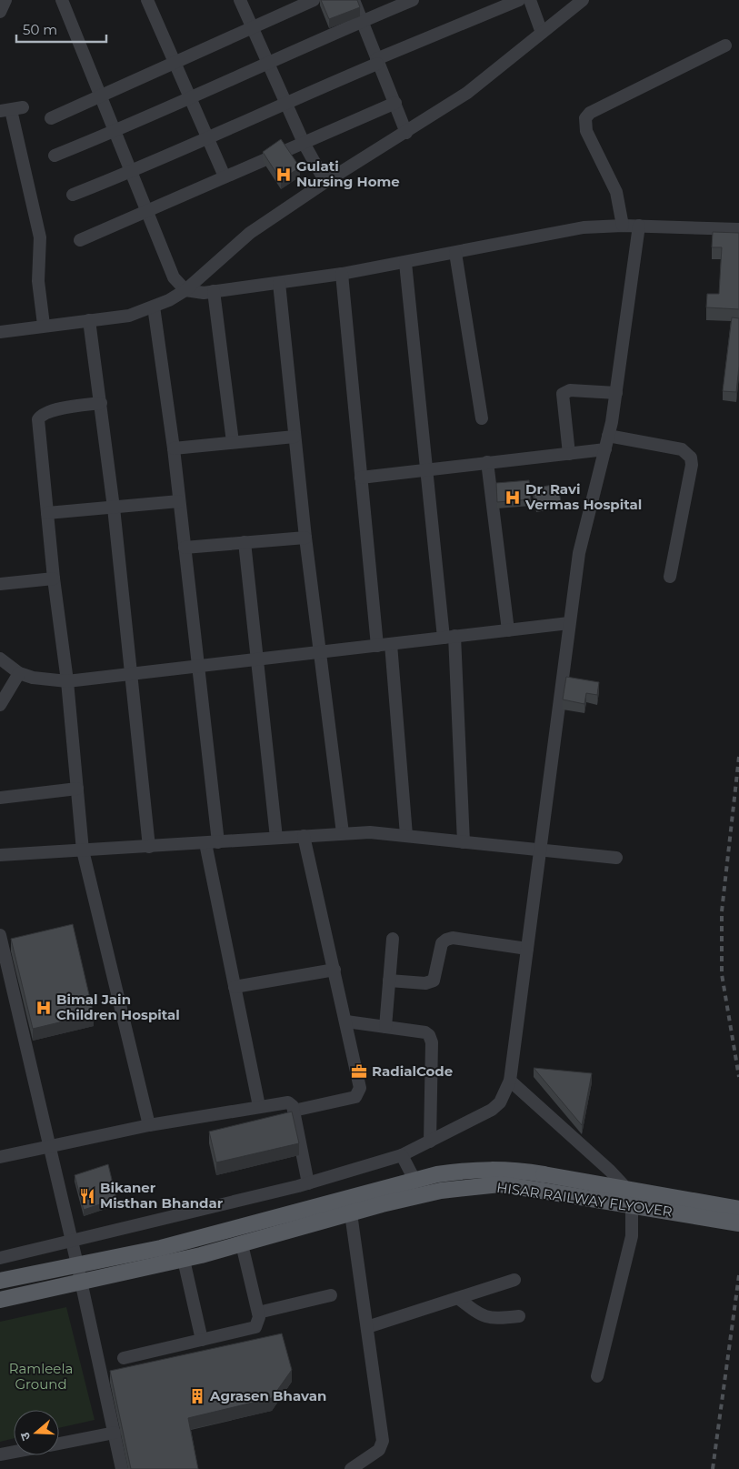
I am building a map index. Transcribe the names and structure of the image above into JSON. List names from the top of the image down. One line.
{"streets":{"main road":["HISAR RAILWAY FLYOVER"]},"parks":["Ramleela Ground"],"places":{"hospital":["Gulati Nursing Home","Dr. Ravi Vermas Hospital","Bimal Jain Children Hospital"],"office":["RadialCode"],"restaurant":["Bikaner Misthan Bhandar"],"building":["Agrasen Bhavan"]},"scale_bar":"50 m","north":"left"}
